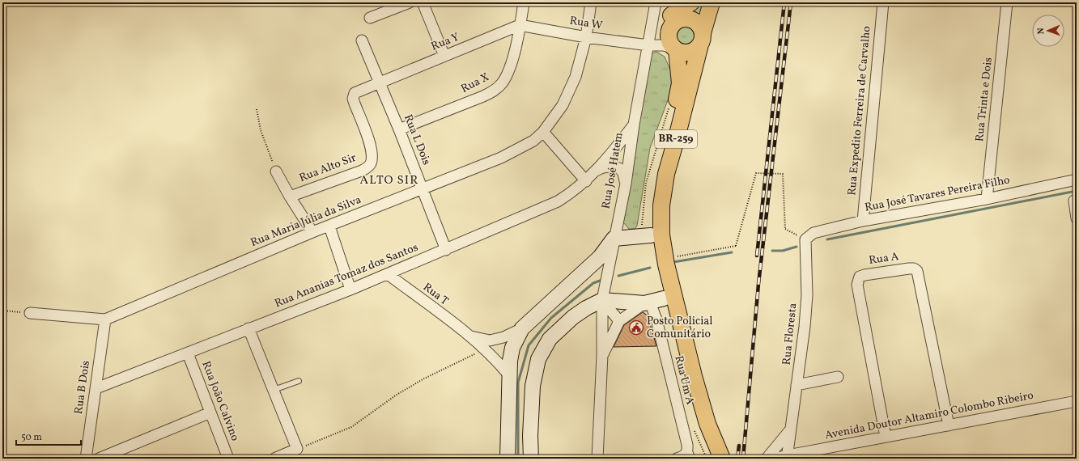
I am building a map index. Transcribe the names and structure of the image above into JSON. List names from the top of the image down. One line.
{"streets":{"main road":["BR-259"],"street":["Rua W","Rua Y","Rua X","Rua Trinta e Dois","Rua Expedito Ferreira de Carvalho","Rua L Dois","Rua Alto Sir","Rua José Hatem","Rua José Tavares Pereira Filho","Rua Maria Júlia da Silva","Rua A","Rua Ananias Tomaz dos Santos","Rua T","Rua Floresta","Rua Um A","Rua B Dois","Rua João Calvino","Avenida Doutor Altamiro Colombo Ribeiro"]},"crossings":[["Rua W","Rua Y"],["Rua W","Rua X"],["Rua W","Rua José Hatem"],["Rua W","Rua Maria Júlia da Silva"],["Rua Y","Rua X"],["Rua Y","Rua L Dois"],["Rua Y","Rua Alto Sir"],["Rua X","Rua L Dois"],["Rua Trinta e Dois","Rua José Tavares Pereira Filho"],["Rua Expedito Ferreira de Carvalho","Rua José Tavares Pereira Filho"],["BR-259","Rua José Hatem"],["BR-259","Rua Um A"],["Rua L Dois","Rua Alto Sir"],["Rua L Dois","Rua Maria Júlia da Silva"],["Rua L Dois","Rua Ananias Tomaz dos Santos"],["Rua Alto Sir","Rua Maria Júlia da Silva"],["Rua José Hatem","Rua Ananias Tomaz dos Santos"],["Rua José Hatem","Rua Um A"],["Rua José Tavares Pereira Filho","Rua Floresta"],["Rua Maria Júlia da Silva","Rua B Dois"],["Rua A","Avenida Doutor Altamiro Colombo Ribeiro"],["Rua Ananias Tomaz dos Santos","Rua T"],["Rua Ananias Tomaz dos Santos","Rua B Dois"],["Rua Ananias Tomaz dos Santos","Rua João Calvino"],["Rua Floresta","Avenida Doutor Altamiro Colombo Ribeiro"]],"districts":["ALTO SIR"],"places":{"public building":["Posto Policial Comunitário"]},"scale_bar":"50 m","north":"left"}
